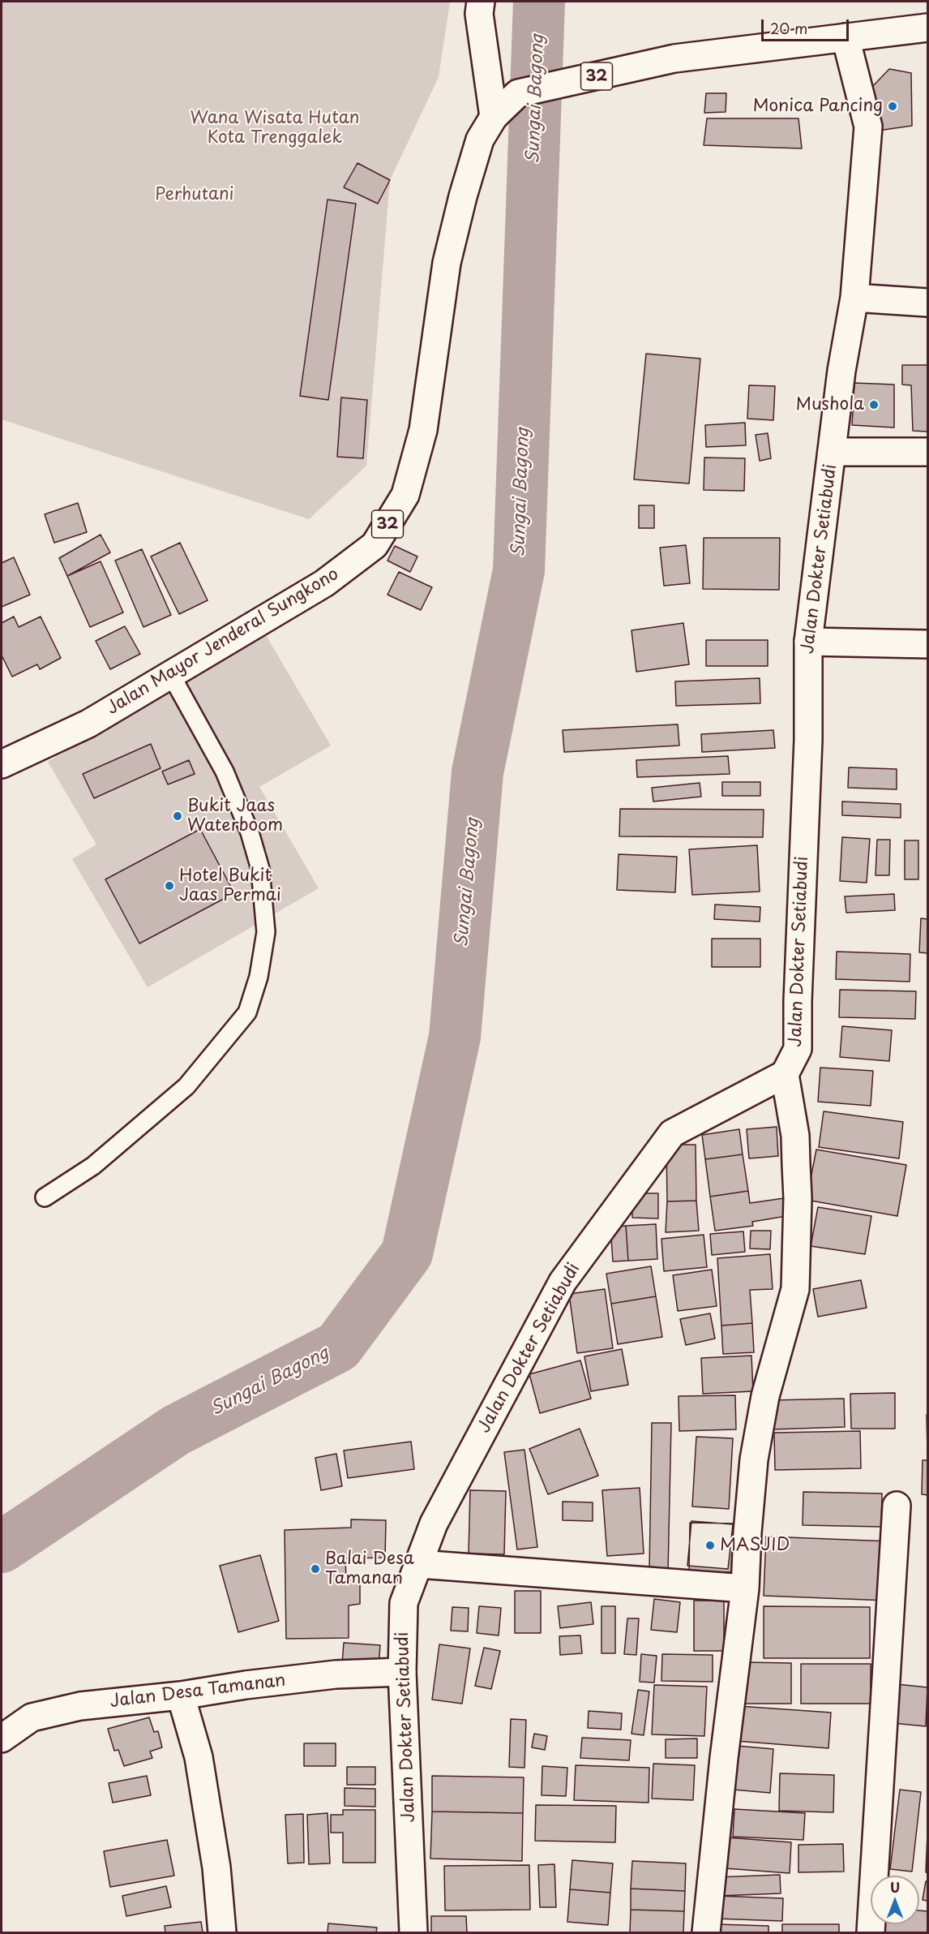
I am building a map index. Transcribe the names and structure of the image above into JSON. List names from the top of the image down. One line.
{"streets":{"main road":["32","Jalan Dokter Setiabudi","Jalan Mayor Jenderal Sungkono","Jalan Desa Tamanan"]},"crossings":[["32","Jalan Dokter Setiabudi"],["32","Jalan Mayor Jenderal Sungkono"],["Jalan Dokter Setiabudi","Jalan Mayor Jenderal Sungkono"],["Jalan Dokter Setiabudi","Jalan Desa Tamanan"]],"water":["Sungai Bagong"],"parks":["Wana Wisata Hutan Kota Trenggalek","Perhutani"],"places":["Monica Pancing","Mushola","Bukit Jaas Waterboom","Hotel Bukit Jaas Permai","MASJID","Balai Desa Tamanan"],"scale_bar":"20 m","north":"top"}
